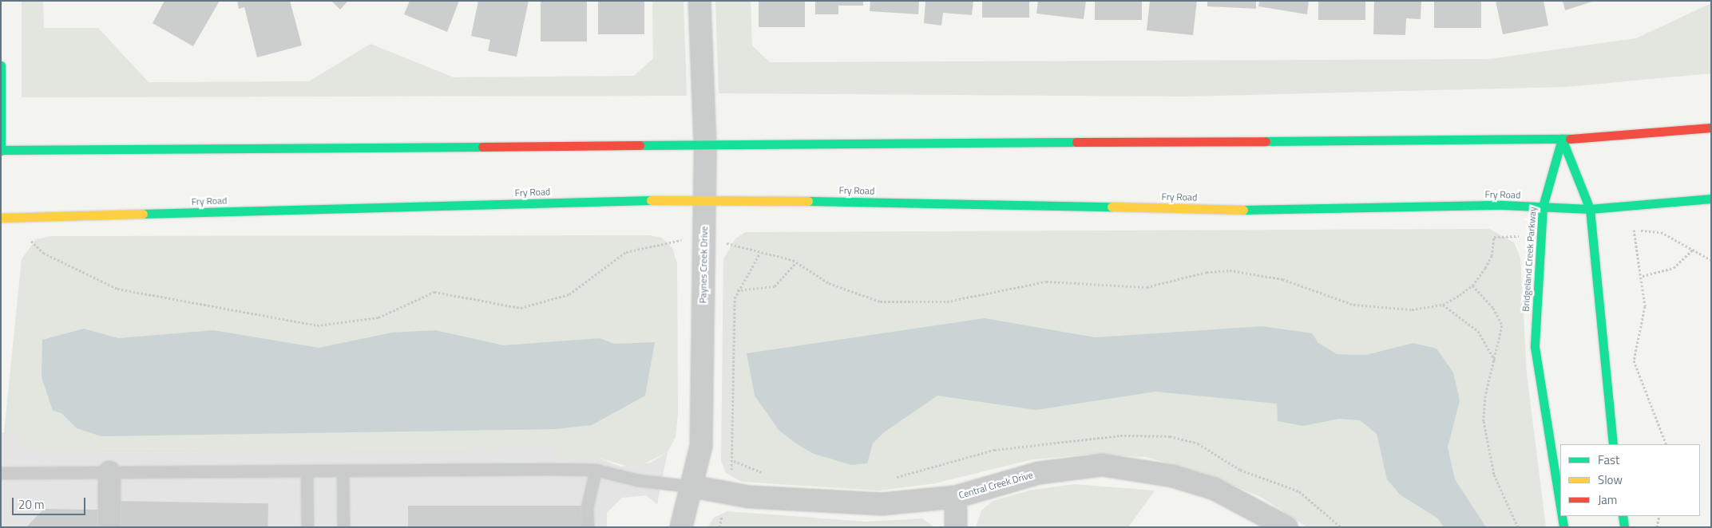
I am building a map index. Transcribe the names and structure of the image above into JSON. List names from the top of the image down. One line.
{"streets":{"main road":["Fry Road","Bridgeland Creek Parkway"],"street":["Paynes Creek Drive","Central Creek Drive"]},"crossings":[["Fry Road","Bridgeland Creek Parkway"],["Fry Road","Paynes Creek Drive"],["Paynes Creek Drive","Central Creek Drive"]],"legend":["Fast","Slow","Jam"],"scale_bar":"20 m"}
